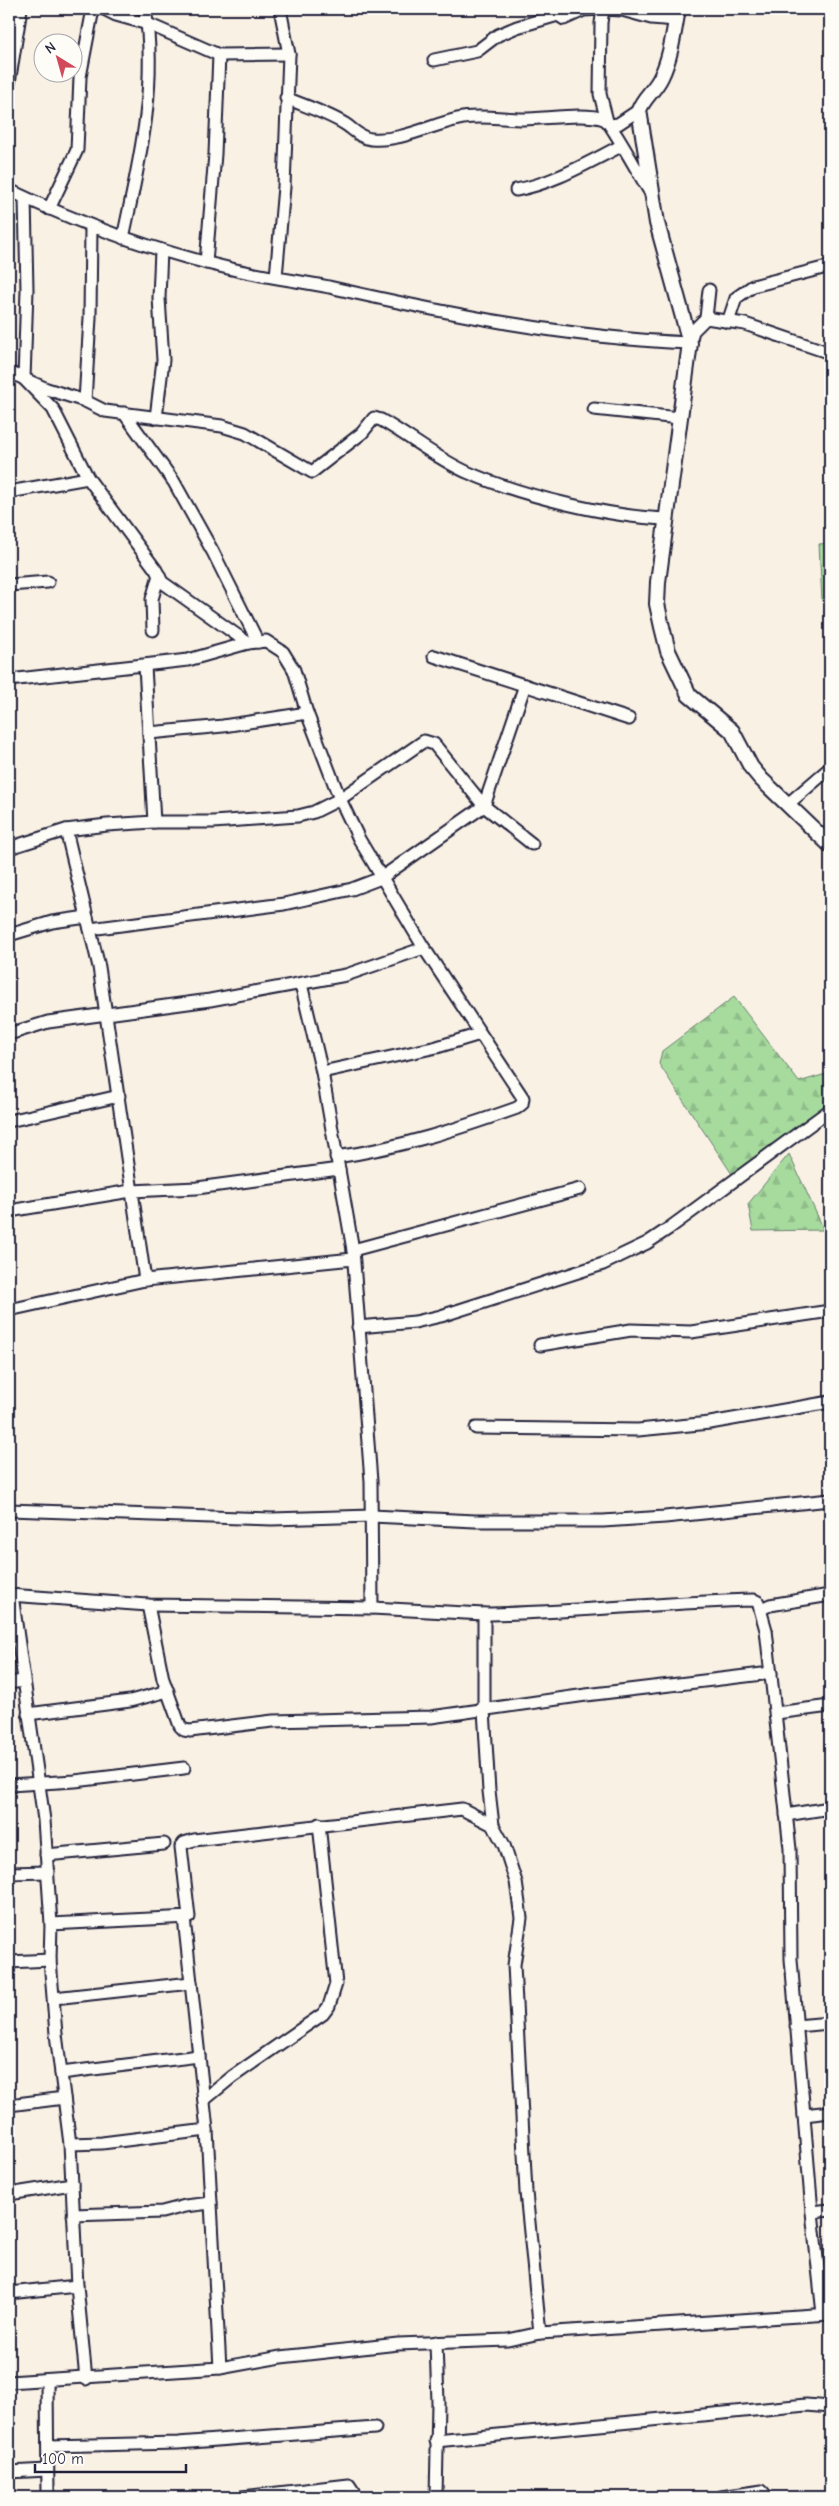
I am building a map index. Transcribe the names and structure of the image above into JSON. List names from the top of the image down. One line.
{"scale_bar":"100 m","north":"top left"}
